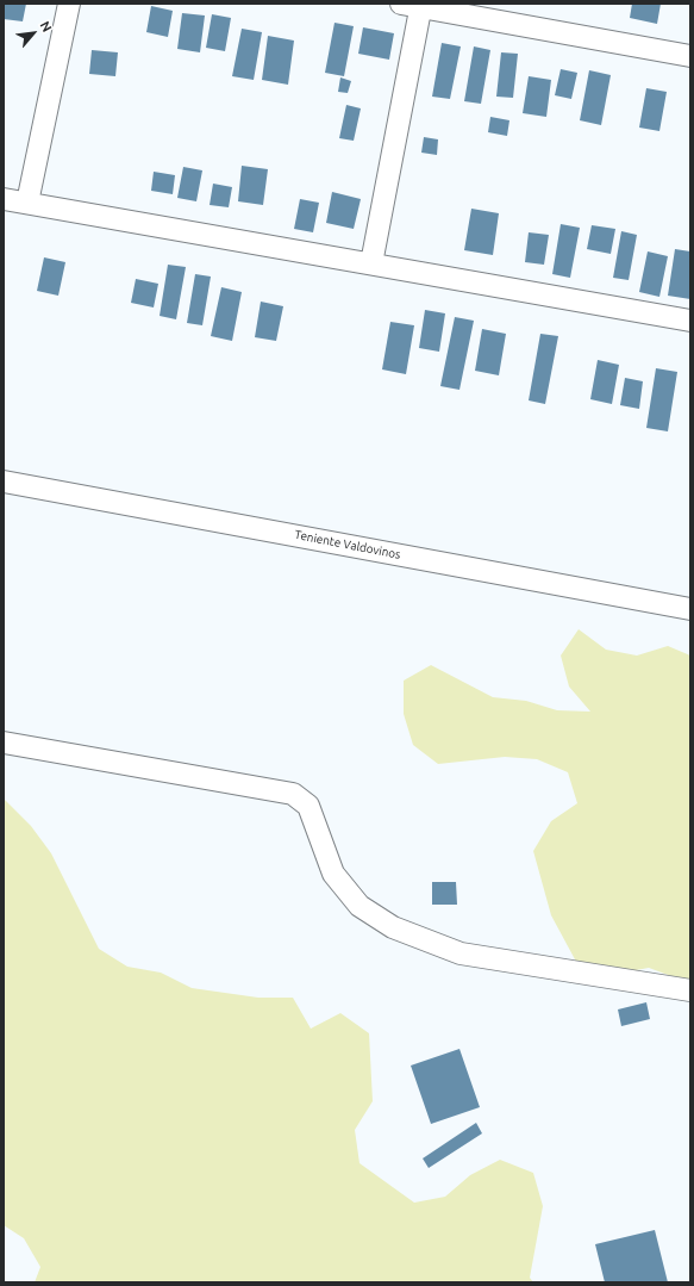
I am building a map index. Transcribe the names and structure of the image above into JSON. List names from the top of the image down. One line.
{"streets":{"street":["Teniente Valdovinos"]},"north":"top right"}
